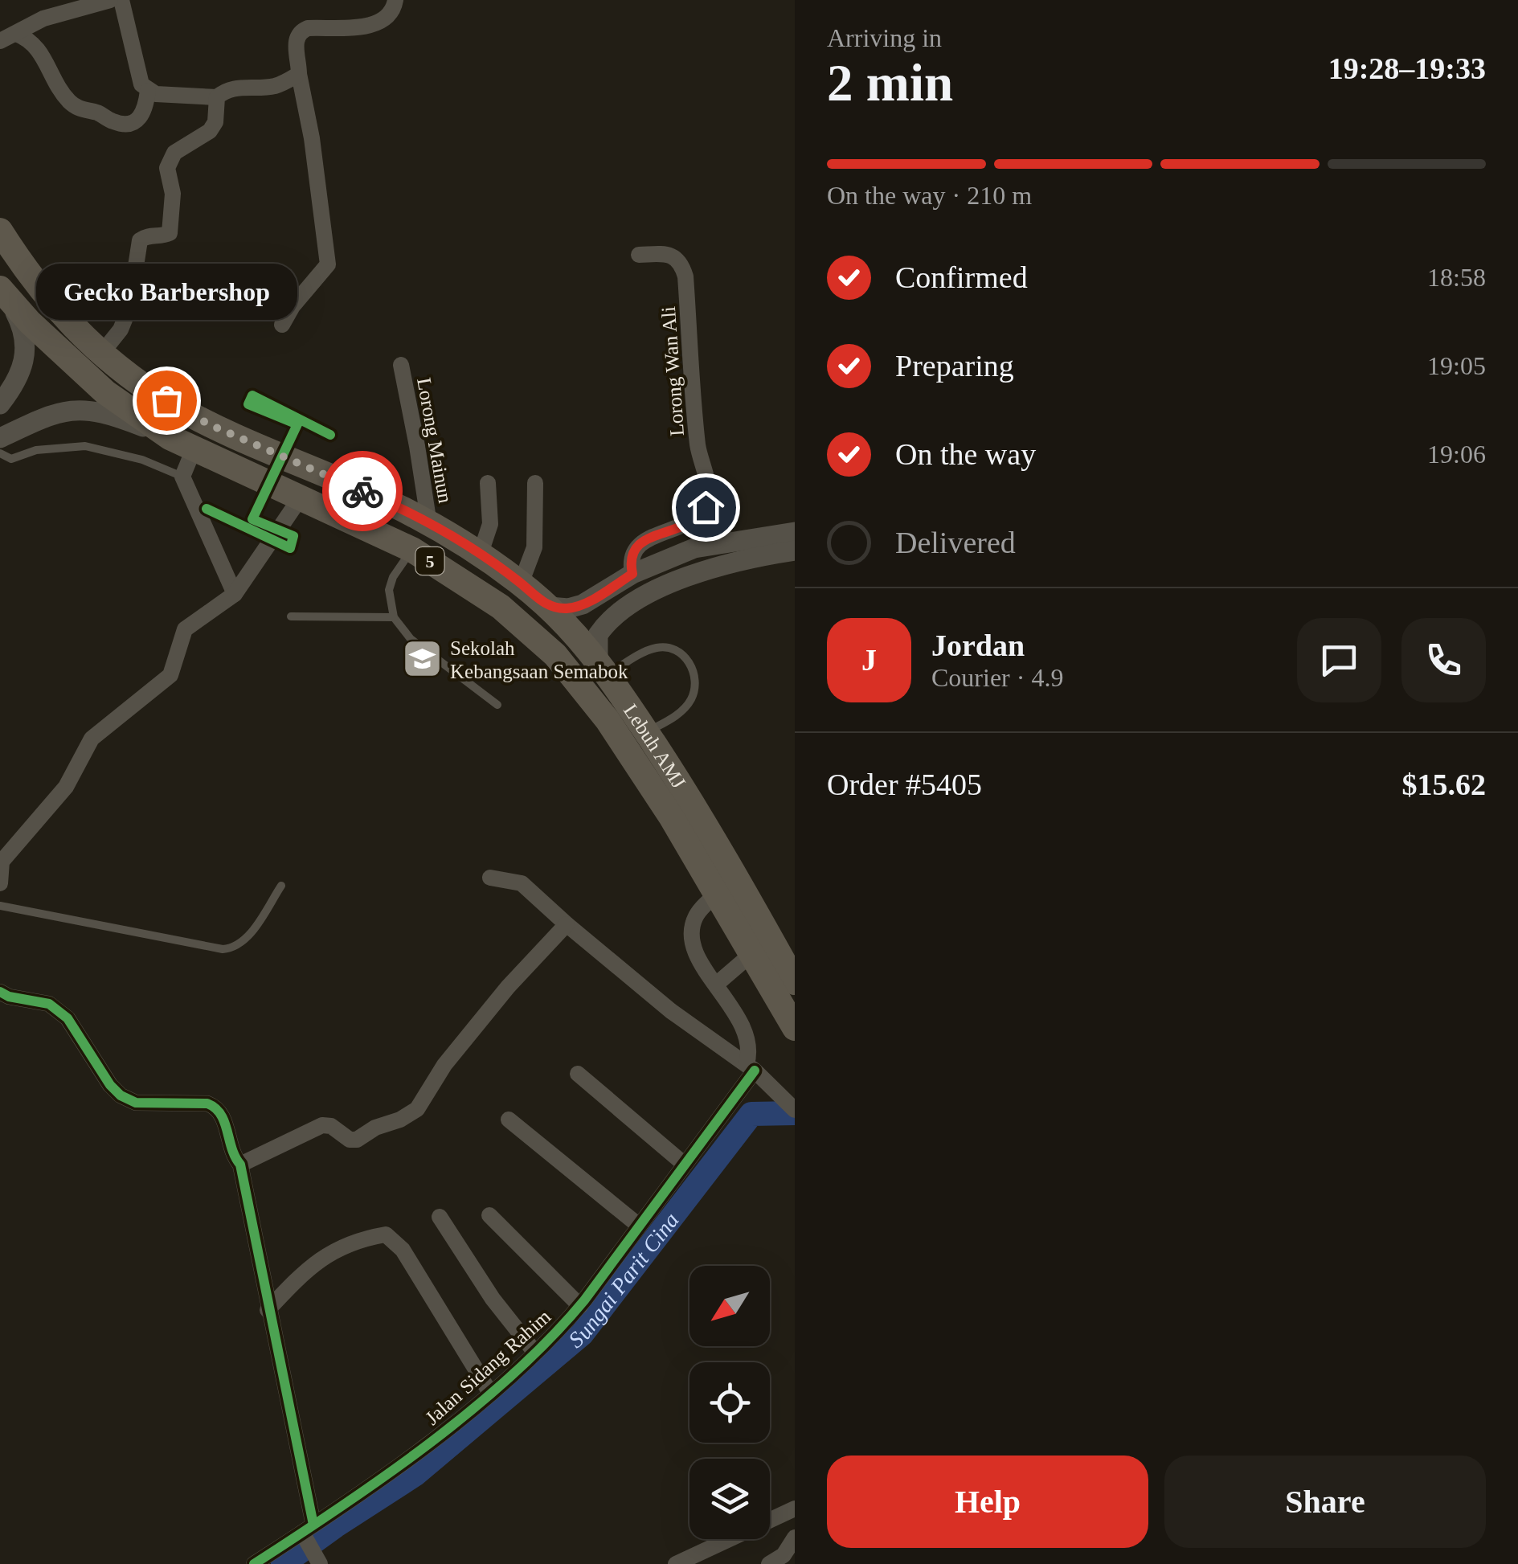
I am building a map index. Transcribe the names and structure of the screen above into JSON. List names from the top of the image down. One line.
{"streets":{"highway":["5","Lebuh AMJ"],"street":["Lorong Wan Ali","Lorong Mainun","Jalan Sidang Rahim"]},"crossings":[["Lorong Mainun","Lebuh AMJ"]],"water":["Sungai Parit Cina"],"places":{"other":["Gecko Barbershop"],"school or university":["Sekolah Kebangsaan Semabok"]},"north":"bottom left","page":{"heading":["2 min","Arriving in","19:28–19:33"],"panel":["Jordan","Courier · 4.9","Order #5405","$15.62"],"bar":"On the way · 210 m","list":[["Confirmed","18:58"],["Preparing","19:05"],["On the way","19:06"],"Delivered"],"bubble":"Gecko Barbershop","round":"J","buttons":["Help","Share"]}}
